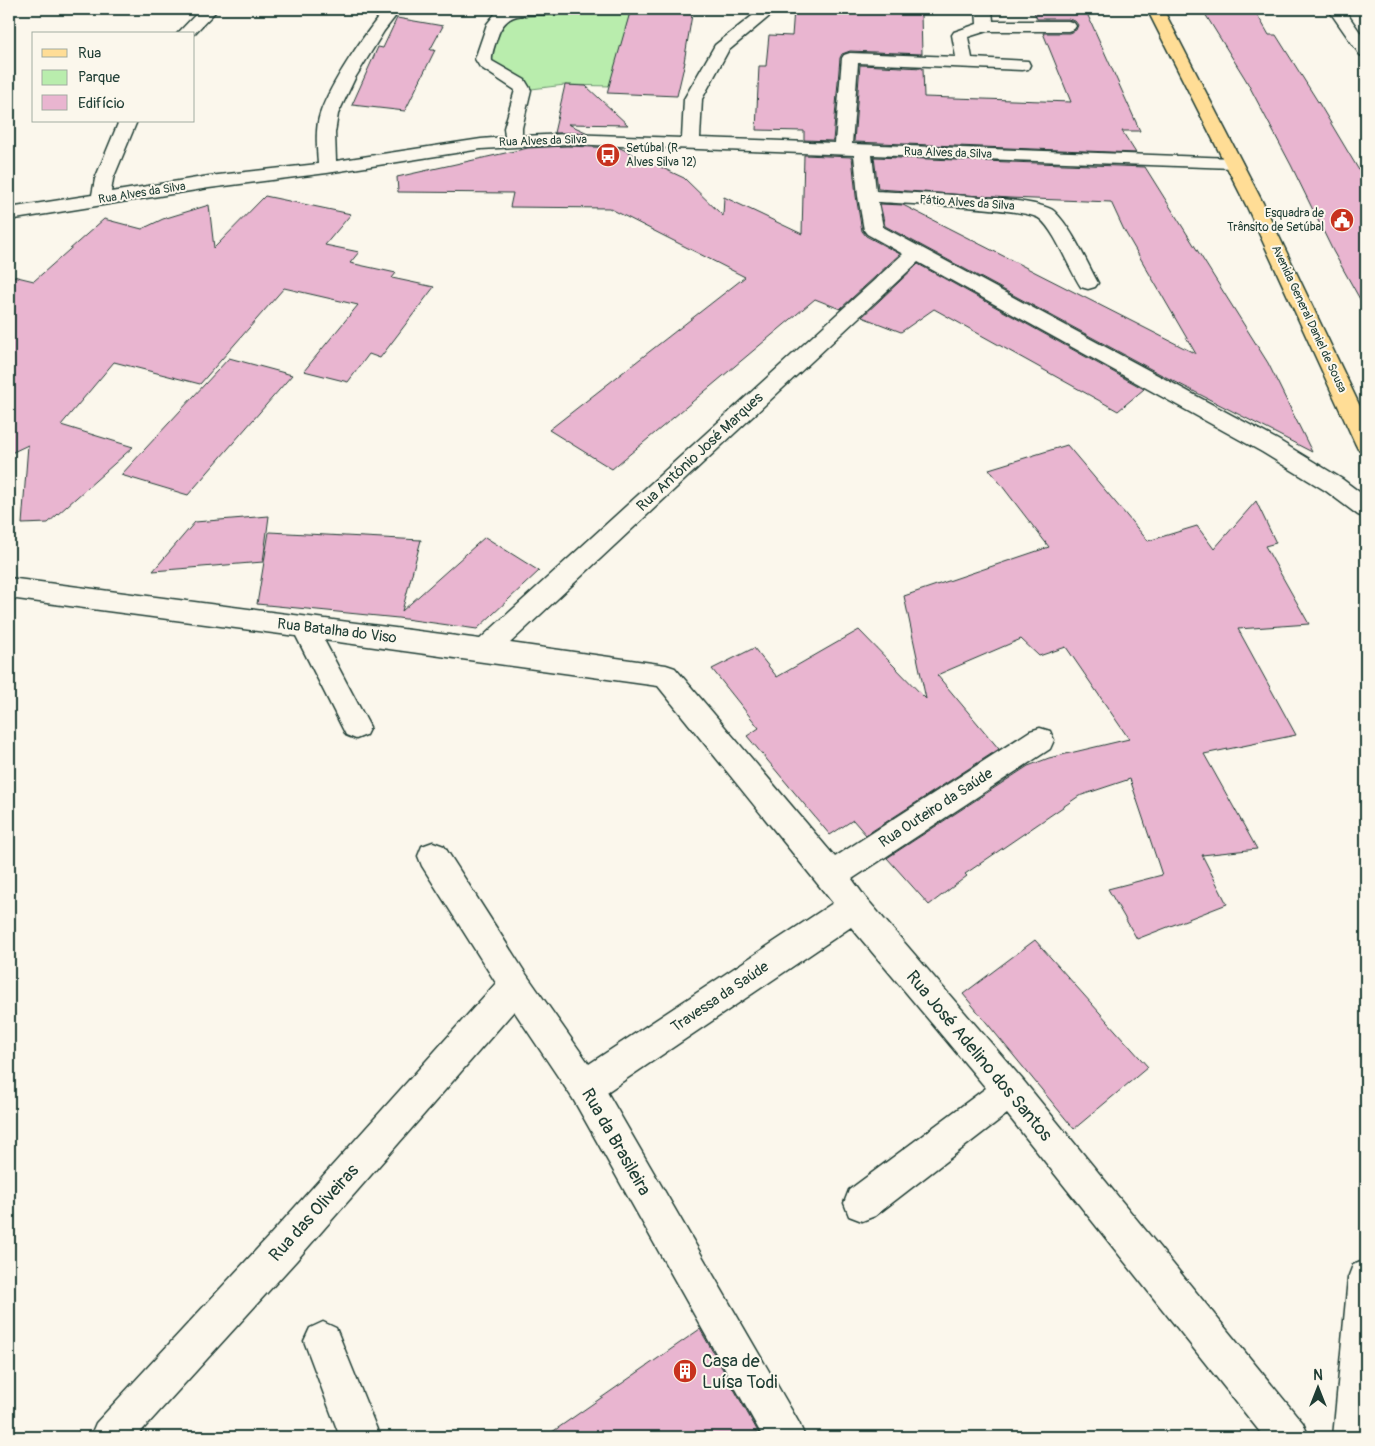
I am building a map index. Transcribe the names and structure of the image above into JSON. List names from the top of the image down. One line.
{"streets":{"main road":["Avenida General Daniel de Sousa"],"street":["Rua Alves da Silva","Pátio Alves da Silva","Rua António José Marques","Rua Batalha do Viso","Rua Outeiro da Saúde","Travessa da Saúde","Rua José Adelino dos Santos","Rua da Brasileira","Rua das Oliveiras"]},"crossings":[["Rua Alves da Silva","Avenida General Daniel de Sousa"],["Rua António José Marques","Rua Batalha do Viso"],["Rua Batalha do Viso","Rua José Adelino dos Santos"],["Rua Outeiro da Saúde","Rua José Adelino dos Santos"],["Travessa da Saúde","Rua José Adelino dos Santos"],["Travessa da Saúde","Rua da Brasileira"],["Rua da Brasileira","Rua das Oliveiras"]],"places":{"bus stop":["Setúbal (R Alves Silva 12)"],"public building":["Esquadra de Trânsito de Setúbal"],"building":["Casa de Luísa Todi"]},"legend":["Rua","Parque","Edifício"],"north":"top"}
